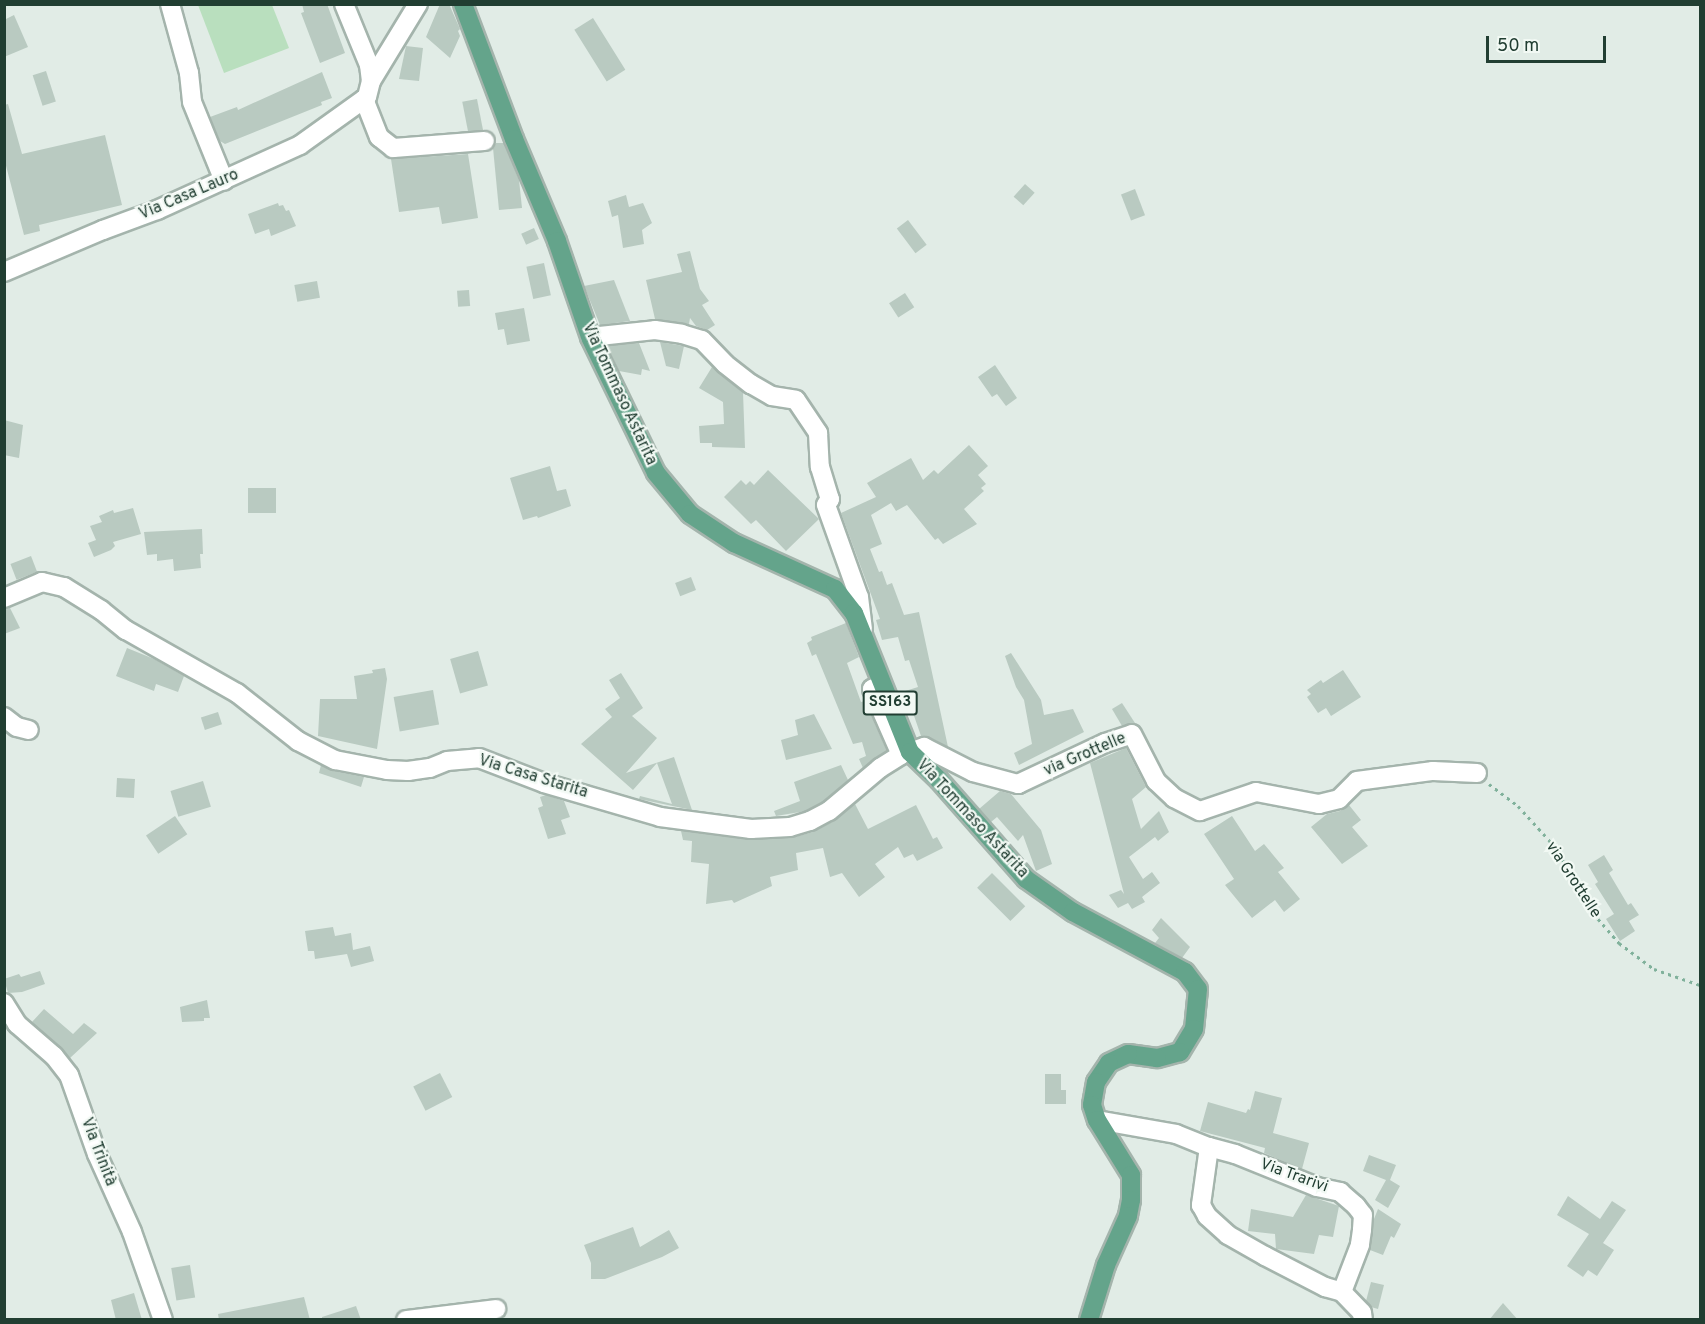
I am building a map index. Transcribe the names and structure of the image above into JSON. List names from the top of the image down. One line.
{"streets":{"main road":["Via Tommaso Astarita","SS163"],"street":["Via Casa Lauro","via Grottelle","Via Casa Starita","Via Trinità","Via Trarivi"]},"crossings":[["Via Tommaso Astarita","via Grottelle"],["Via Tommaso Astarita","Via Casa Starita"],["Via Tommaso Astarita","Via Trarivi"]],"scale_bar":"50 m"}
